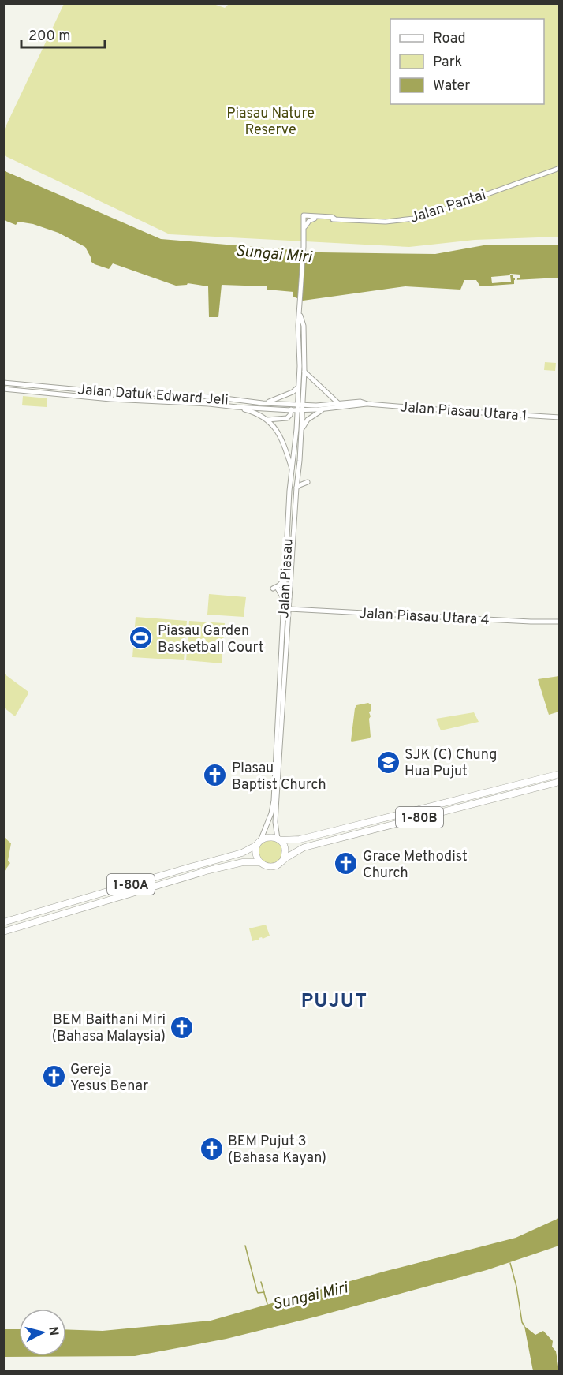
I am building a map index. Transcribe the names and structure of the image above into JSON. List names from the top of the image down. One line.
{"streets":{"highway":["1-80B","1-80A"],"street":["Jalan Pantai","Jalan Datuk Edward Jeli","Jalan Piasau Utara 1","Jalan Piasau","Jalan Piasau Utara 4"]},"crossings":[["Jalan Datuk Edward Jeli","Jalan Piasau Utara 1"],["Jalan Datuk Edward Jeli","Jalan Piasau"],["Jalan Piasau","Jalan Piasau Utara 4"],["Jalan Piasau","1-80B"],["Jalan Piasau","1-80A"],["1-80B","1-80A"]],"districts":["PUJUT"],"water":["Sungai Miri"],"parks":["Piasau Nature Reserve"],"places":{"sports":["Piasau Garden Basketball Court"],"school or university":["SJK (C) Chung Hua Pujut"],"church":["Piasau Baptist Church","Grace Methodist Church","BEM Baithani Miri (Bahasa Malaysia)","Gereja Yesus Benar","BEM Pujut 3 (Bahasa Kayan)"]},"legend":["Road","Park","Water"],"scale_bar":"200 m","north":"right"}
